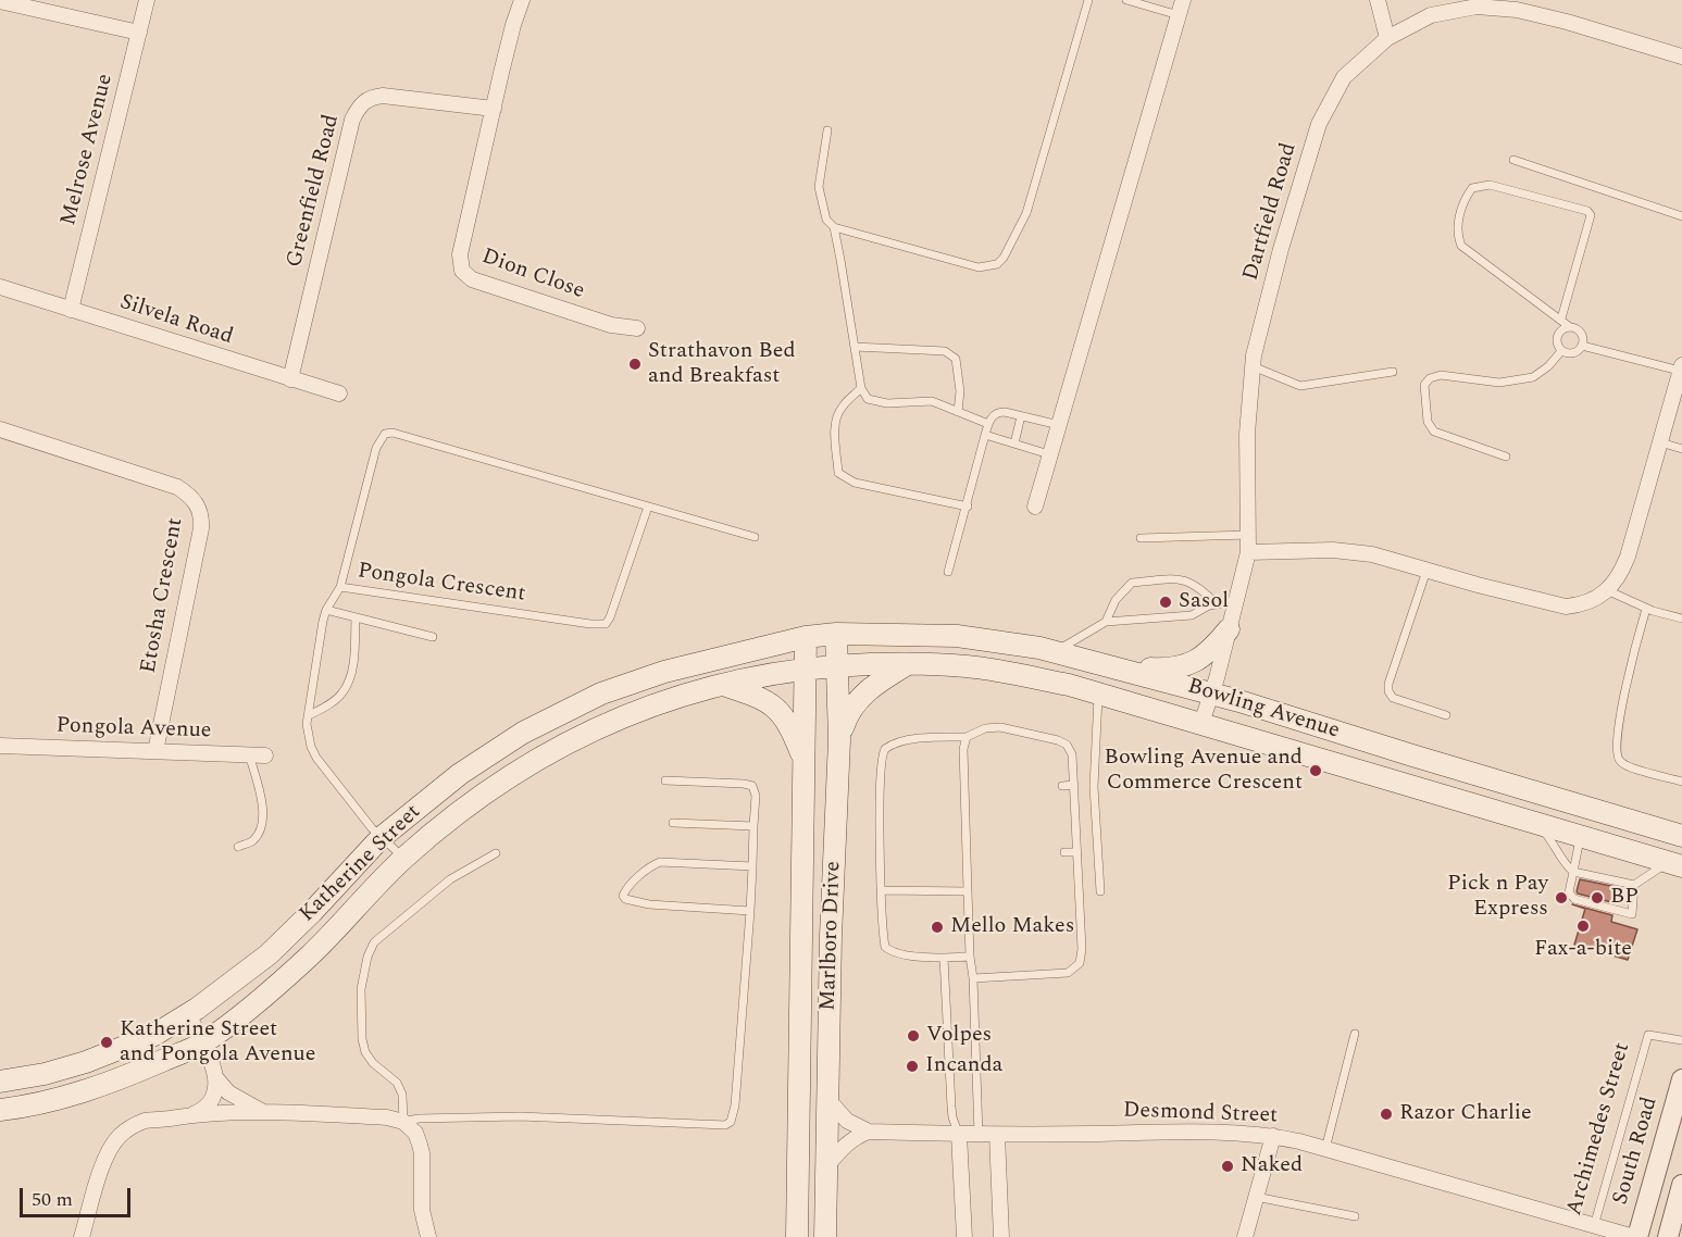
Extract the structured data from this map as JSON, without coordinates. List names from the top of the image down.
{
  "streets": {
    "main road": ["Bowling Avenue", "Katherine Street", "Marlboro Drive"],
    "street": [
      "Melrose Avenue",
      "Greenfield Road",
      "Dartfield Road",
      "Dion Close",
      "Silvela Road",
      "Etosha Crescent",
      "Pongola Avenue",
      "Desmond Street",
      "South Road"
    ],
    "lane": ["Pongola Crescent", "Archimedes Street"]
  },
  "crossings": [
    ["Melrose Avenue", "Silvela Road"],
    ["Greenfield Road", "Dion Close"],
    ["Greenfield Road", "Silvela Road"],
    ["Dartfield Road", "Bowling Avenue"],
    ["Pongola Crescent", "Katherine Street"],
    ["Etosha Crescent", "Pongola Avenue"],
    ["Bowling Avenue", "Katherine Street"],
    ["Bowling Avenue", "Marlboro Drive"],
    ["Katherine Street", "Marlboro Drive"],
    ["Desmond Street", "Archimedes Street"],
    ["Desmond Street", "South Road"]
  ],
  "places": [
    "Strathavon Bed and Breakfast",
    "Sasol",
    "Bowling Avenue and Commerce Crescent",
    "Pick n Pay Express",
    "BP",
    "Fax-a-bite",
    "Mello Makes",
    "Volpes",
    "Katherine Street and Pongola Avenue",
    "Incanda",
    "Razor Charlie",
    "Naked"
  ],
  "scale_bar": "50 m"
}
